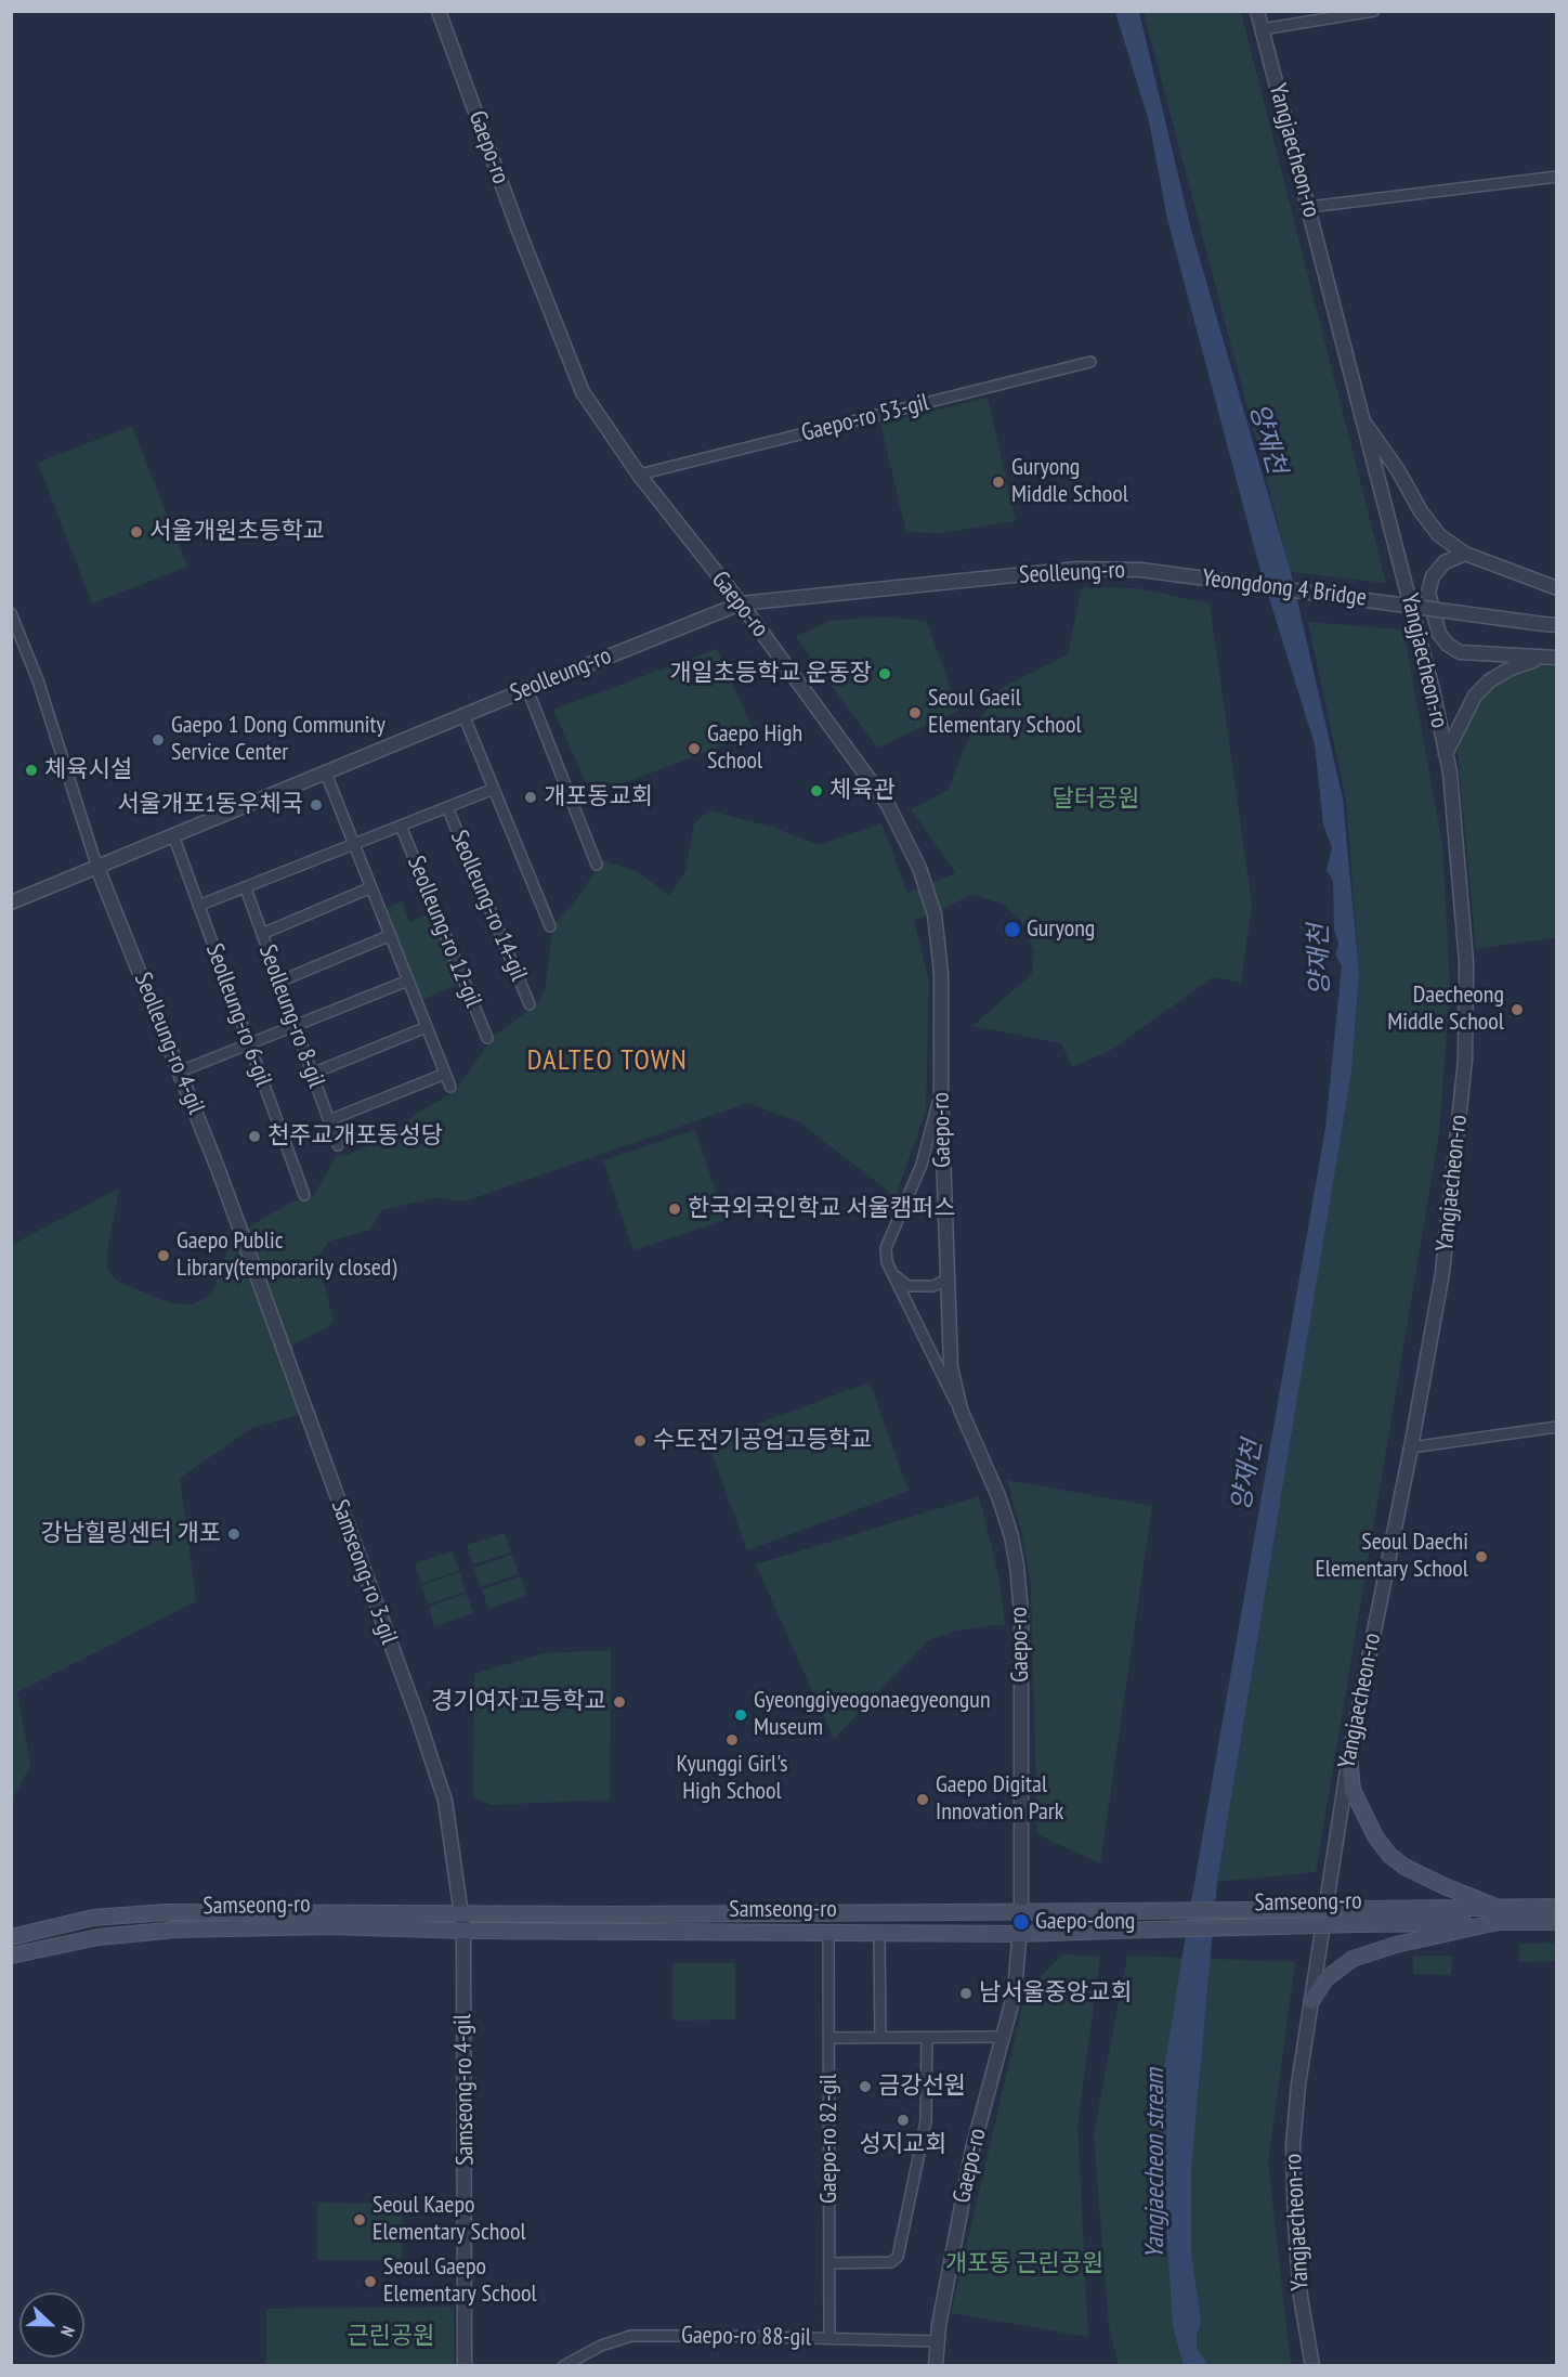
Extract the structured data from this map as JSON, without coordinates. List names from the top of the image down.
{
  "streets": {
    "main road": ["Samseong-ro"],
    "street": [
      "Gaepo-ro",
      "Yangjaecheon-ro",
      "Gaepo-ro 53-gil",
      "Seolleung-ro",
      "Yeongdong 4 Bridge",
      "Seolleung-ro 14-gil",
      "Seolleung-ro 12-gil",
      "Seolleung-ro 6-gil",
      "Seolleung-ro 8-gil",
      "Seolleung-ro 4-gil",
      "Samseong-ro 3-gil",
      "Samseong-ro 4-gil",
      "Gaepo-ro 82-gil",
      "Gaepo-ro 88-gil"
    ]
  },
  "crossings": [
    ["Gaepo-ro", "Gaepo-ro 53-gil"],
    ["Gaepo-ro", "Seolleung-ro"],
    ["Gaepo-ro", "Samseong-ro"],
    ["Gaepo-ro", "Gaepo-ro 82-gil"],
    ["Gaepo-ro", "Gaepo-ro 88-gil"],
    ["Seolleung-ro", "Yeongdong 4 Bridge"],
    ["Seolleung-ro", "Seolleung-ro 6-gil"],
    ["Seolleung-ro", "Seolleung-ro 4-gil"],
    ["Seolleung-ro 4-gil", "Samseong-ro 3-gil"],
    ["Samseong-ro 3-gil", "Samseong-ro"],
    ["Samseong-ro 3-gil", "Samseong-ro 4-gil"],
    ["Samseong-ro", "Samseong-ro 4-gil"],
    ["Gaepo-ro 82-gil", "Gaepo-ro 88-gil"]
  ],
  "districts": ["DALTEO TOWN"],
  "water": ["양재천", "Yangjaecheon stream"],
  "parks": ["달터공원", "개포동 근린공원", "근린공원"],
  "places": [
    "Guryong Middle School",
    "서울개원초등학교",
    "개일초등학교 운동장",
    "Seoul Gaeil Elementary School",
    "Gaepo 1 Dong Community Service Center",
    "Gaepo High School",
    "체육시설",
    "체육관",
    "개포동교회",
    "서울개포1동우체국",
    "Guryong",
    "Daecheong Middle School",
    "천주교개포동성당",
    "한국외국인학교 서울캠퍼스",
    "Gaepo Public Library(temporarily closed)",
    "수도전기공업고등학교",
    "강남힐링센터 개포",
    "Seoul Daechi Elementary School",
    "경기여자고등학교",
    "Gyeonggiyeogonaegyeongun Museum",
    "Kyunggi Girl's High School",
    "Gaepo Digital Innovation Park",
    "Gaepo-dong",
    "남서울중앙교회",
    "금강선원",
    "성지교회",
    "Seoul Kaepo Elementary School",
    "Seoul Gaepo Elementary School"
  ],
  "north": "right"
}
